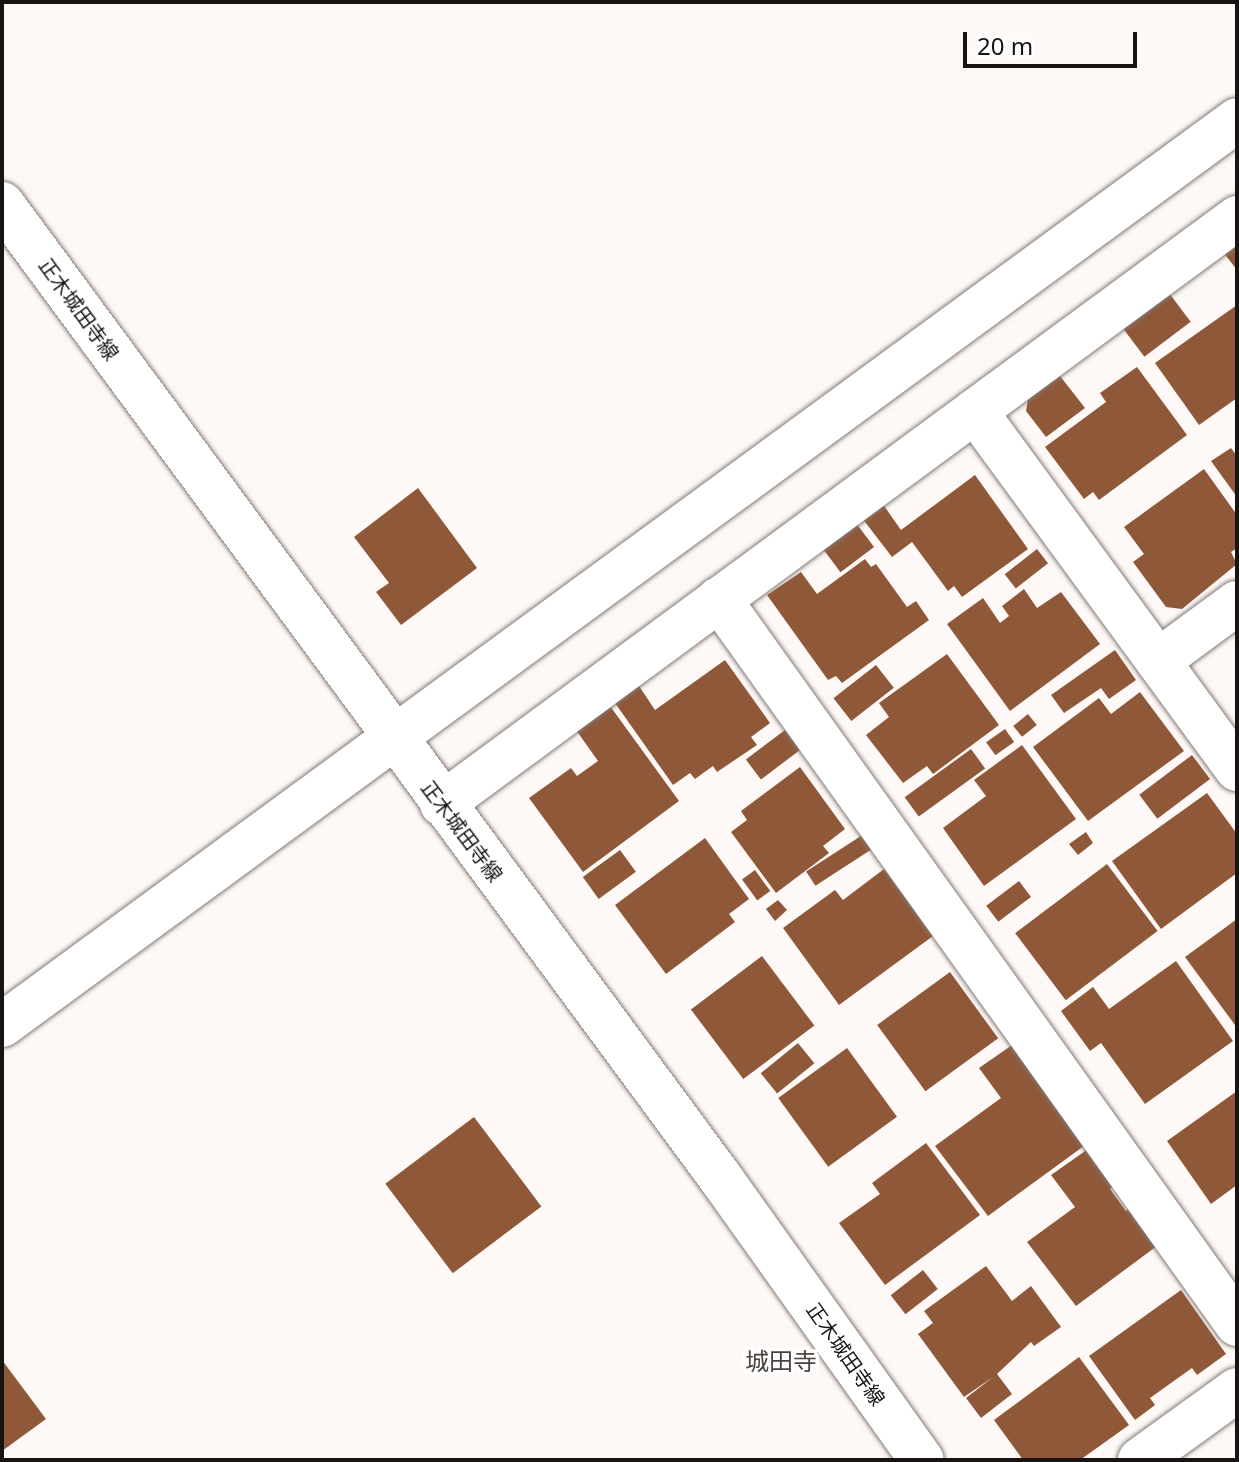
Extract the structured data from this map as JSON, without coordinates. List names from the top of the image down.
{
  "streets": {
    "street": ["正木城田寺線"]
  },
  "districts": ["城田寺"],
  "scale_bar": "20 m"
}
